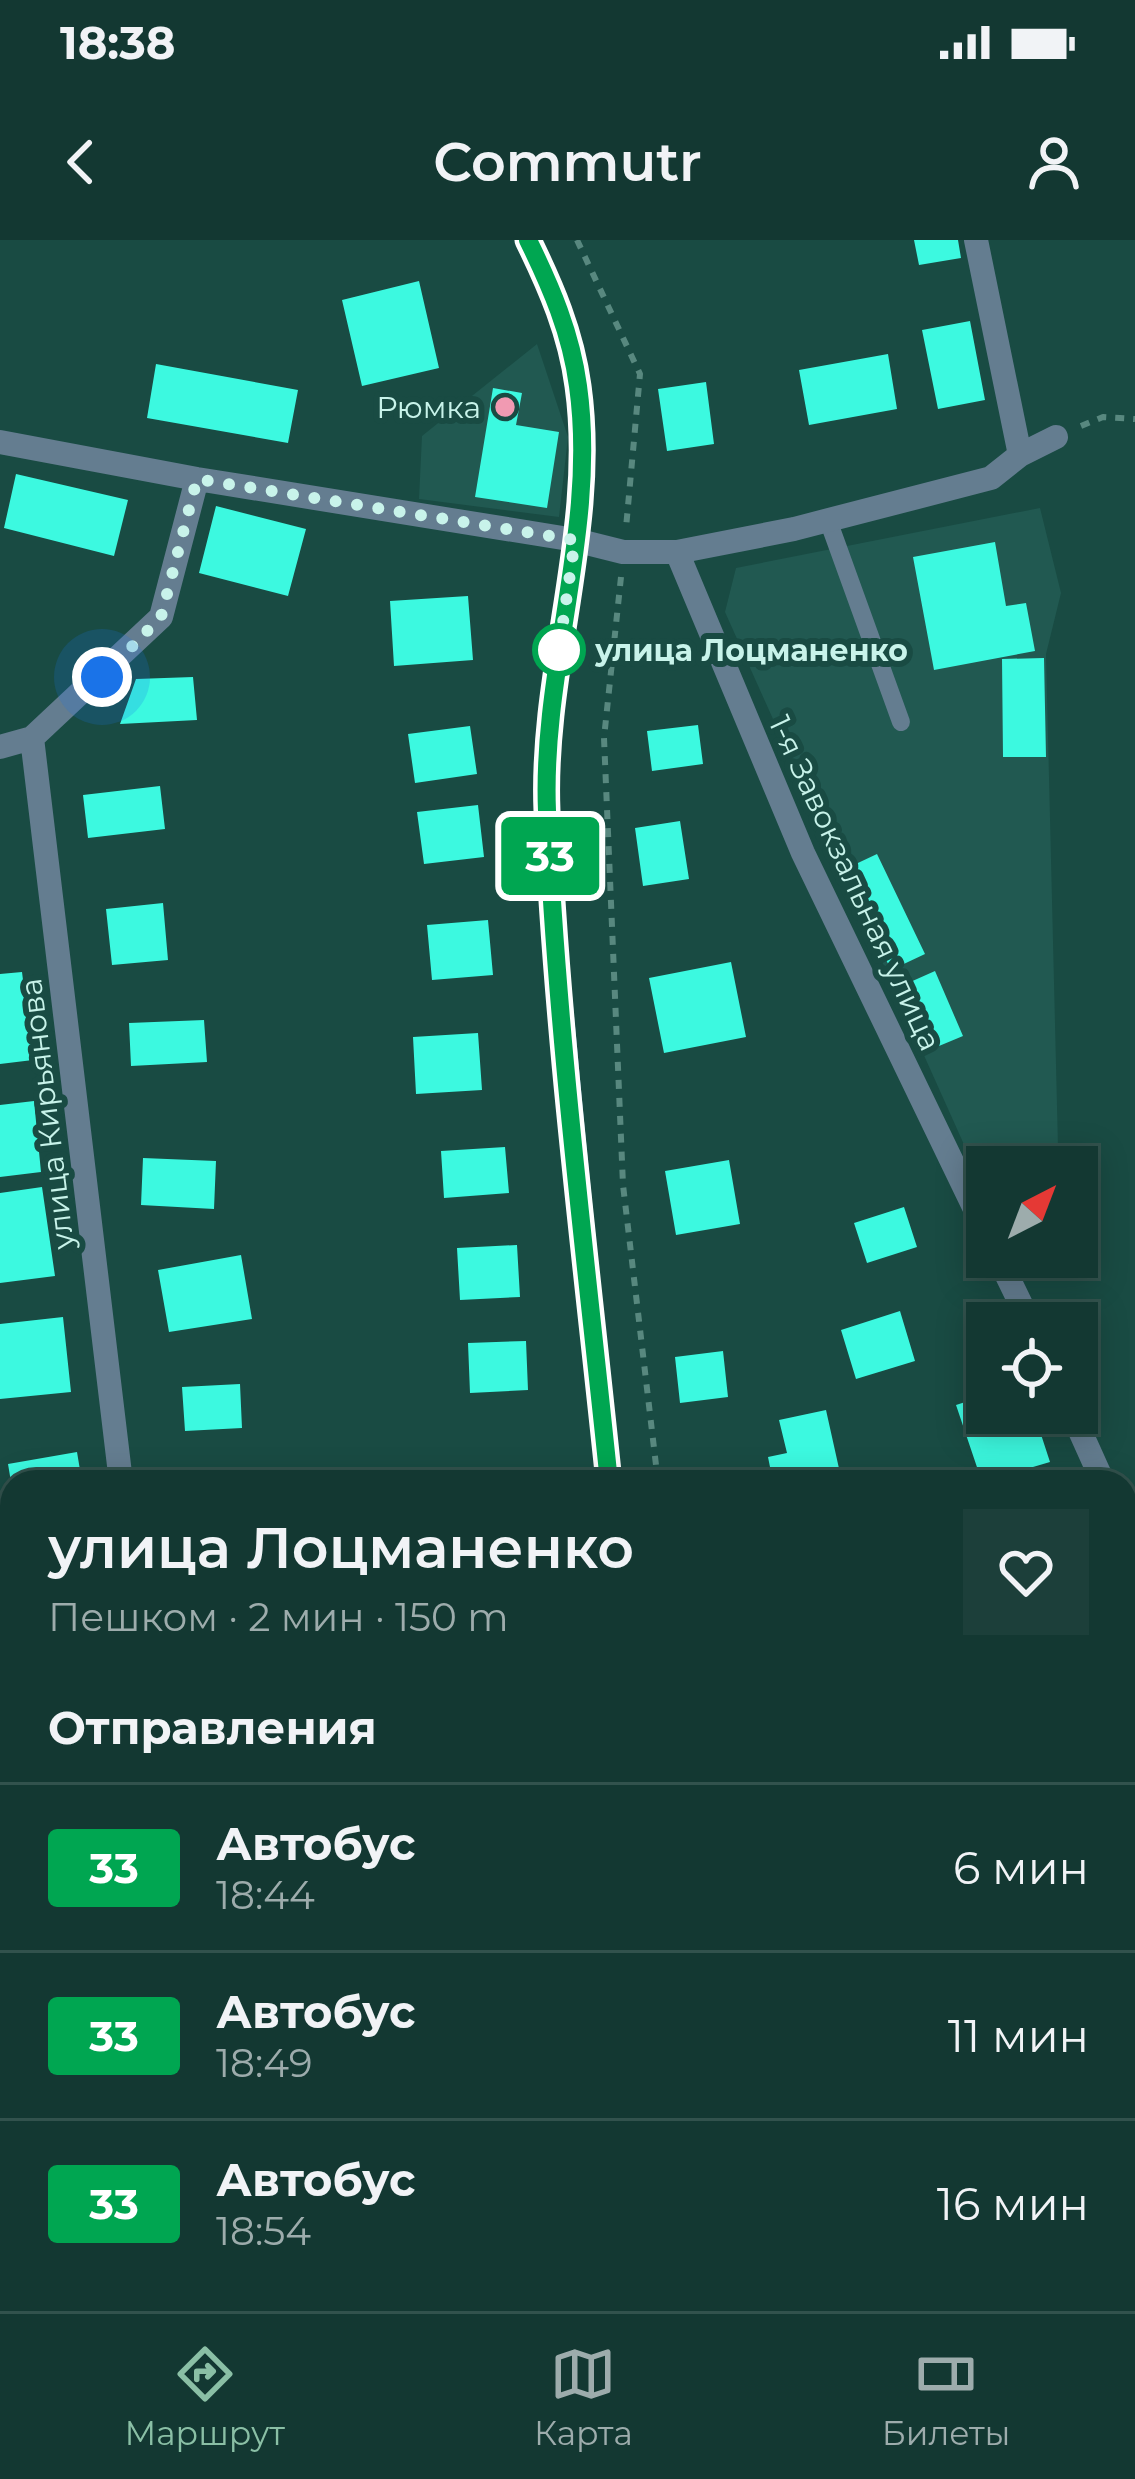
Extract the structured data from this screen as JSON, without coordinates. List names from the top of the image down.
{
  "streets": {
    "street": ["1-я Завокзальная улица", "улица Кирьянова"]
  },
  "places": ["Рюмка", "улица Лоцманенко"],
  "lines": ["bus line 33"],
  "north": "top right",
  "page": {
    "status": "18:38",
    "header": "Commutr",
    "on_map": "33",
    "heading": [
      ["улица Лоцманенко", "Пешком · 2 мин · 150 m"],
      "Отправления"
    ],
    "list": [
      {
        "mark": "33",
        "name": "Автобус",
        "note": "18:44",
        "value": "6 мин"
      },
      {
        "mark": "33",
        "name": "Автобус",
        "note": "18:49",
        "value": "11 мин"
      },
      {
        "mark": "33",
        "name": "Автобус",
        "note": "18:54",
        "value": "16 мин"
      }
    ],
    "tabs": ["Маршрут", "Карта", "Билеты"]
  }
}
